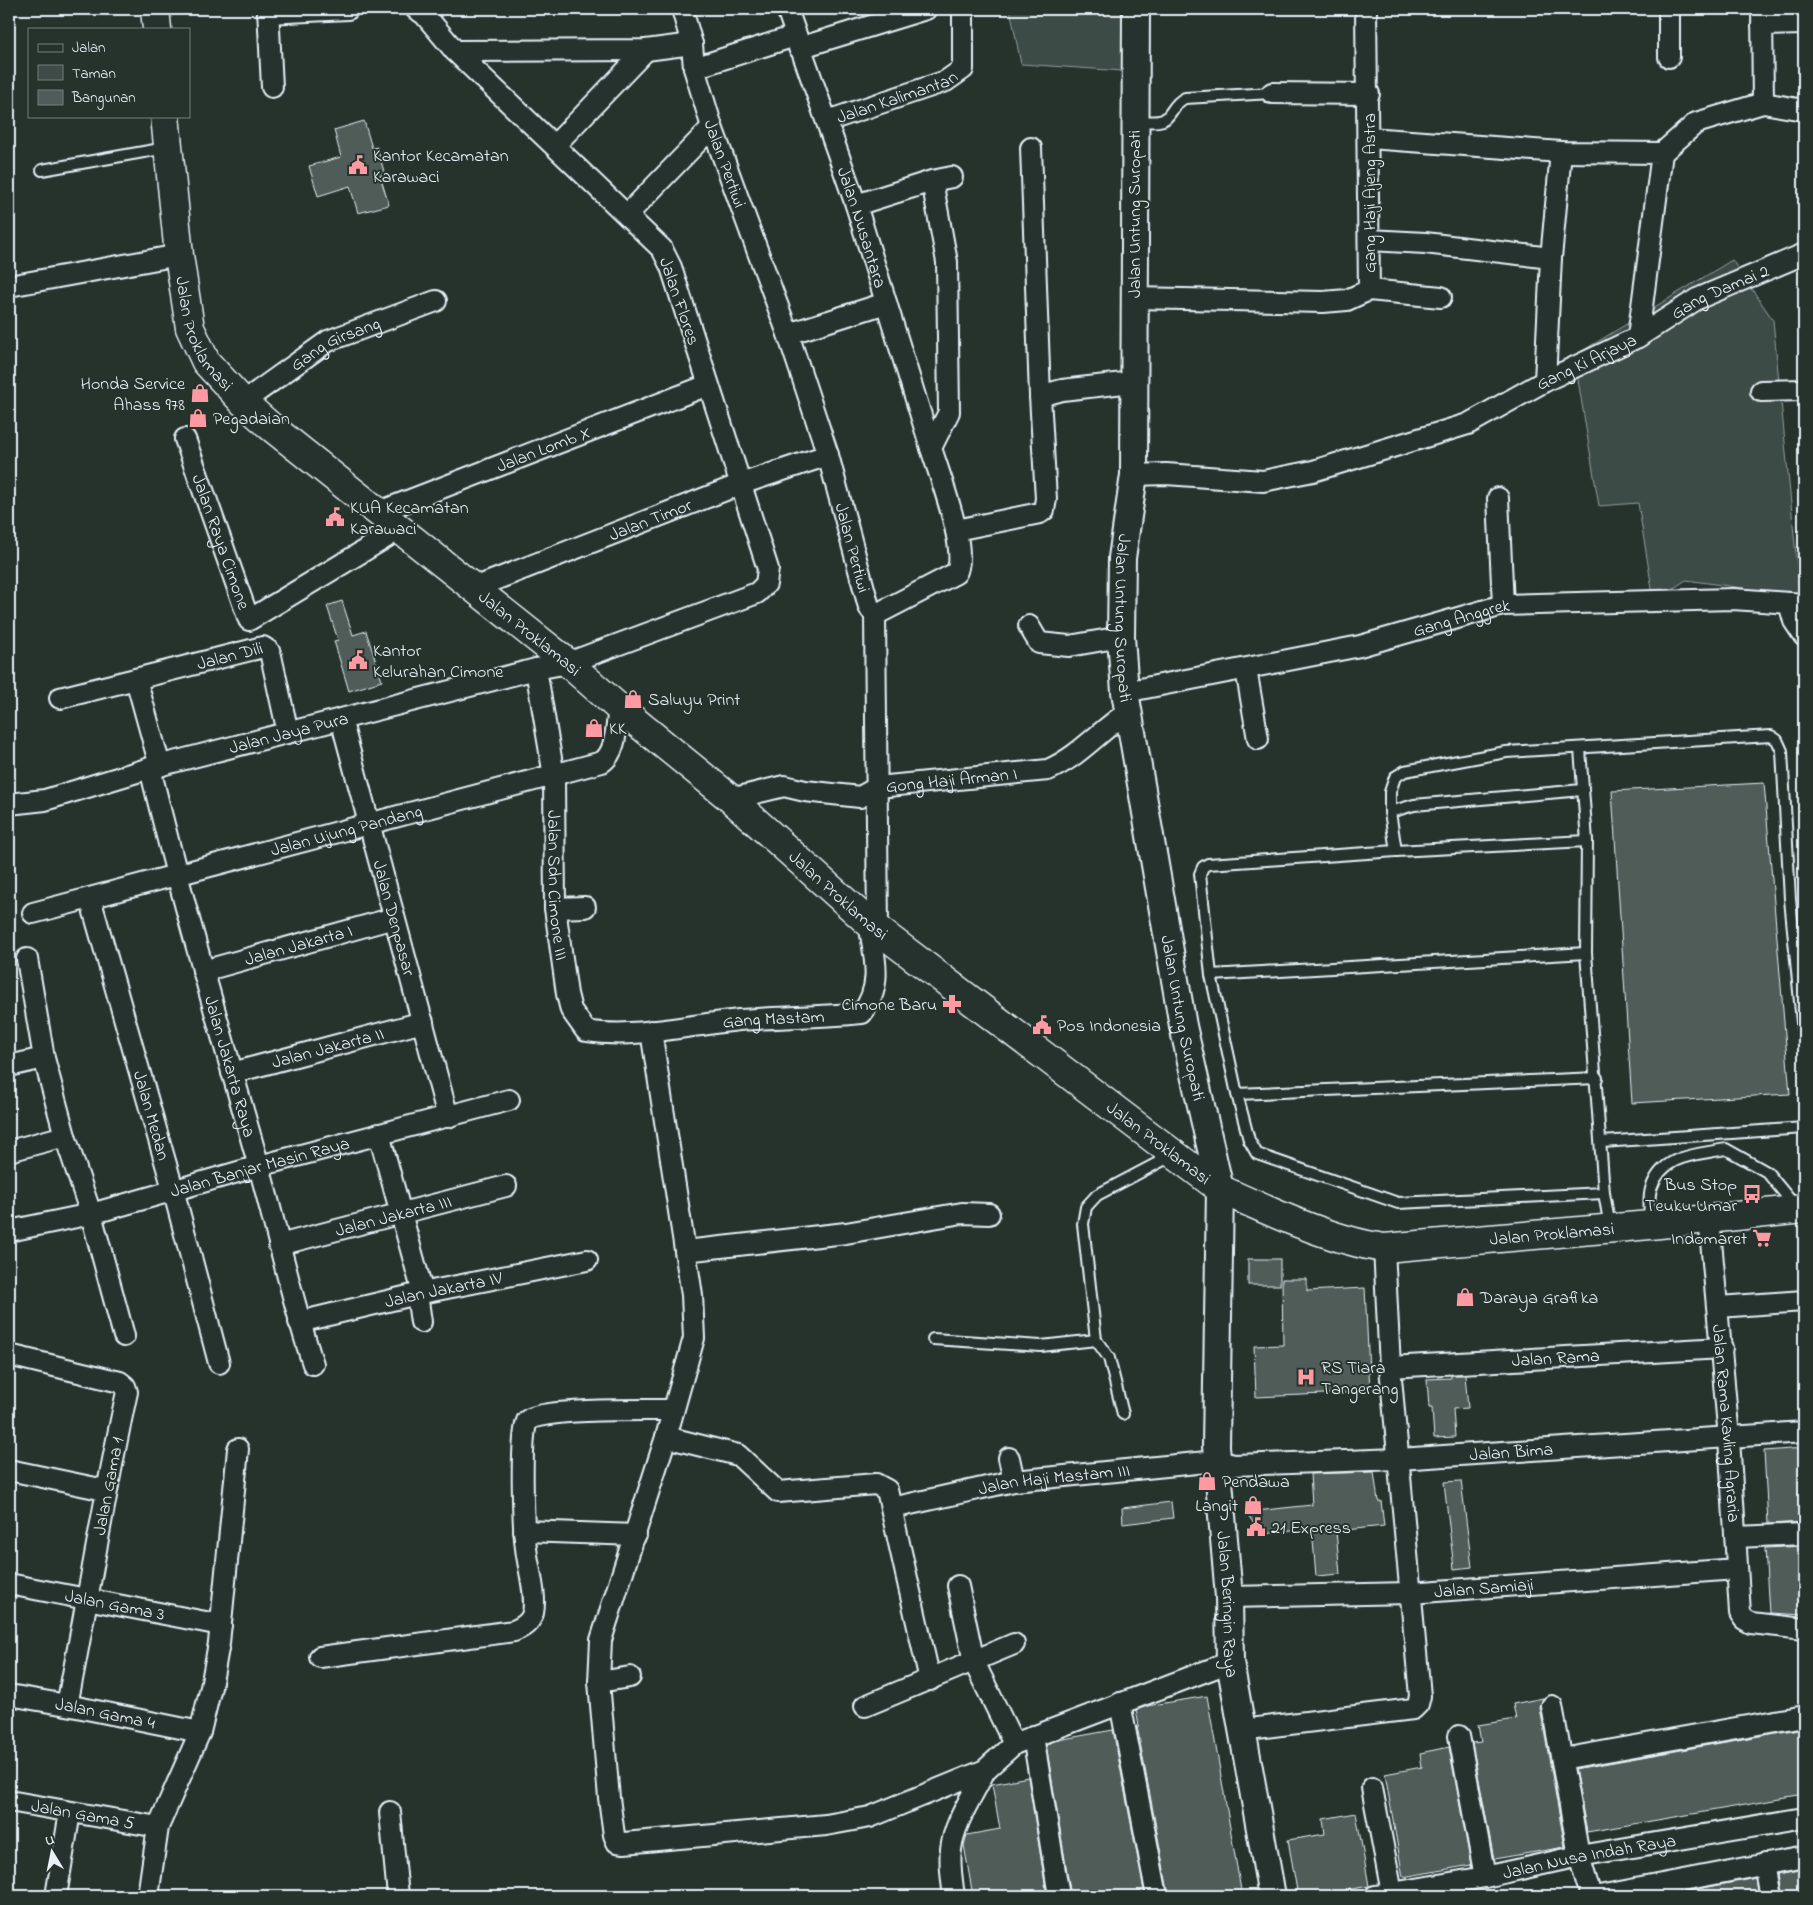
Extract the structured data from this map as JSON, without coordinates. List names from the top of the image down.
{
  "streets": {
    "main road": ["Jalan Proklamasi"],
    "street": [
      "Jalan Kalimantan",
      "Jalan Pertiwi",
      "Gang Haji Ajeng Astra",
      "Jalan Untung Suropati",
      "Jalan Nusantara",
      "Gang Damai 2",
      "Jalan Flores",
      "Gang Girsang",
      "Gang Ki Arjaya",
      "Jalan Lomb X",
      "Jalan Timor",
      "Jalan Raya Cimone",
      "Gang Anggrek",
      "Jalan Dili",
      "Jalan Jaya Pura",
      "Gong Haji Arman I",
      "Jalan Ujung Pandang",
      "Jalan Sdn Cimone III",
      "Jalan Denpasar",
      "Jalan Jakarta I",
      "Gang Mastam",
      "Jalan Jakarta II",
      "Jalan Jakarta Raya",
      "Jalan Medan",
      "Jalan Banjar Masin Raya",
      "Jalan Jakarta III",
      "Jalan Jakarta IV",
      "Jalan Rama",
      "Jalan Rama Kavling Agraria",
      "Jalan Bima",
      "Jalan Haji Mastam III",
      "Jalan Gama 1",
      "Jalan Samiaji",
      "Jalan Gama 3",
      "Jalan Beringin Raya",
      "Jalan Gama 4",
      "Jalan Gama 5",
      "Jalan Nusa Indah Raya"
    ]
  },
  "crossings": [
    ["Jalan Kalimantan", "Jalan Nusantara"],
    ["Jalan Pertiwi", "Jalan Nusantara"],
    ["Jalan Pertiwi", "Jalan Timor"],
    ["Gang Haji Ajeng Astra", "Jalan Untung Suropati"],
    ["Jalan Untung Suropati", "Jalan Proklamasi"],
    ["Jalan Untung Suropati", "Gang Ki Arjaya"],
    ["Jalan Untung Suropati", "Gang Anggrek"],
    ["Jalan Untung Suropati", "Gong Haji Arman I"],
    ["Jalan Untung Suropati", "Jalan Beringin Raya"],
    ["Gang Damai 2", "Gang Ki Arjaya"],
    ["Jalan Flores", "Jalan Lomb X"],
    ["Jalan Flores", "Jalan Timor"],
    ["Jalan Flores", "Jalan Jaya Pura"],
    ["Jalan Proklamasi", "Gang Girsang"],
    ["Jalan Proklamasi", "Jalan Lomb X"],
    ["Jalan Proklamasi", "Jalan Timor"],
    ["Jalan Proklamasi", "Jalan Raya Cimone"],
    ["Jalan Proklamasi", "Jalan Jaya Pura"],
    ["Jalan Proklamasi", "Gong Haji Arman I"],
    ["Jalan Proklamasi", "Jalan Ujung Pandang"],
    ["Jalan Proklamasi", "Gang Mastam"],
    ["Jalan Proklamasi", "Jalan Rama Kavling Agraria"],
    ["Jalan Proklamasi", "Jalan Beringin Raya"],
    ["Jalan Lomb X", "Jalan Raya Cimone"],
    ["Gang Anggrek", "Gong Haji Arman I"],
    ["Jalan Dili", "Jalan Jaya Pura"],
    ["Jalan Jaya Pura", "Jalan Sdn Cimone III"],
    ["Jalan Jaya Pura", "Jalan Denpasar"],
    ["Jalan Jaya Pura", "Jalan Jakarta Raya"],
    ["Jalan Ujung Pandang", "Jalan Sdn Cimone III"],
    ["Jalan Ujung Pandang", "Jalan Denpasar"],
    ["Jalan Ujung Pandang", "Jalan Jakarta Raya"],
    ["Jalan Ujung Pandang", "Jalan Medan"],
    ["Jalan Sdn Cimone III", "Gang Mastam"],
    ["Jalan Denpasar", "Jalan Jakarta I"],
    ["Jalan Denpasar", "Jalan Jakarta II"],
    ["Jalan Denpasar", "Jalan Banjar Masin Raya"],
    ["Jalan Jakarta I", "Jalan Jakarta Raya"],
    ["Jalan Jakarta II", "Jalan Jakarta Raya"],
    ["Jalan Jakarta Raya", "Jalan Banjar Masin Raya"],
    ["Jalan Jakarta Raya", "Jalan Jakarta III"],
    ["Jalan Jakarta Raya", "Jalan Jakarta IV"],
    ["Jalan Medan", "Jalan Banjar Masin Raya"],
    ["Jalan Rama", "Jalan Rama Kavling Agraria"],
    ["Jalan Rama Kavling Agraria", "Jalan Bima"],
    ["Jalan Rama Kavling Agraria", "Jalan Samiaji"],
    ["Jalan Bima", "Jalan Haji Mastam III"],
    ["Jalan Bima", "Jalan Beringin Raya"],
    ["Jalan Haji Mastam III", "Jalan Beringin Raya"],
    ["Jalan Gama 1", "Jalan Gama 3"],
    ["Jalan Gama 1", "Jalan Gama 4"],
    ["Jalan Samiaji", "Jalan Beringin Raya"]
  ],
  "places": {
    "public building": [
      "Kantor Kecamatan Karawaci",
      "KUA Kecamatan Karawaci",
      "Kantor Kelurahan Cimone",
      "Pos Indonesia",
      "21 Express"
    ],
    "shop": [
      "Honda Service Ahass 978",
      "Pegadaian",
      "Saluyu Print",
      "KK",
      "Daraya Grafika",
      "Pendawa",
      "Langit"
    ],
    "pharmacy": ["Cimone Baru"],
    "bus stop": ["Bus Stop Teuku Umar"],
    "supermarket": ["Indomaret"],
    "hospital": ["RS Tiara Tangerang"]
  },
  "legend": ["Jalan", "Taman", "Bangunan"],
  "north": "top"
}
